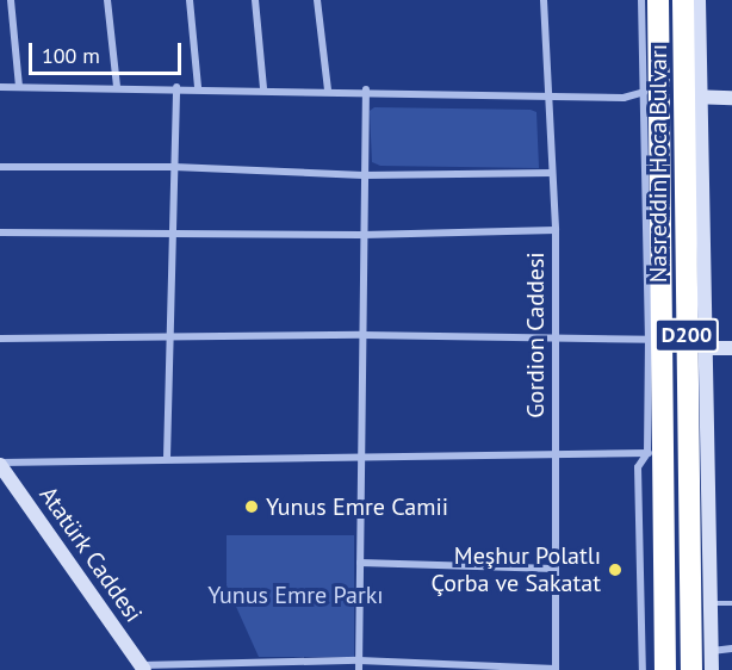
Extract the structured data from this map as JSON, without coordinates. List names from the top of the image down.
{
  "streets": {
    "highway": ["Nasreddin Hoca Bulvarı", "D200"],
    "street": ["Gordion Caddesi", "Atatürk Caddesi"]
  },
  "parks": ["Yunus Emre Parkı"],
  "places": ["Yunus Emre Camii", "Meşhur Polatlı Çorba ve Sakatat"],
  "scale_bar": "100 m"
}
